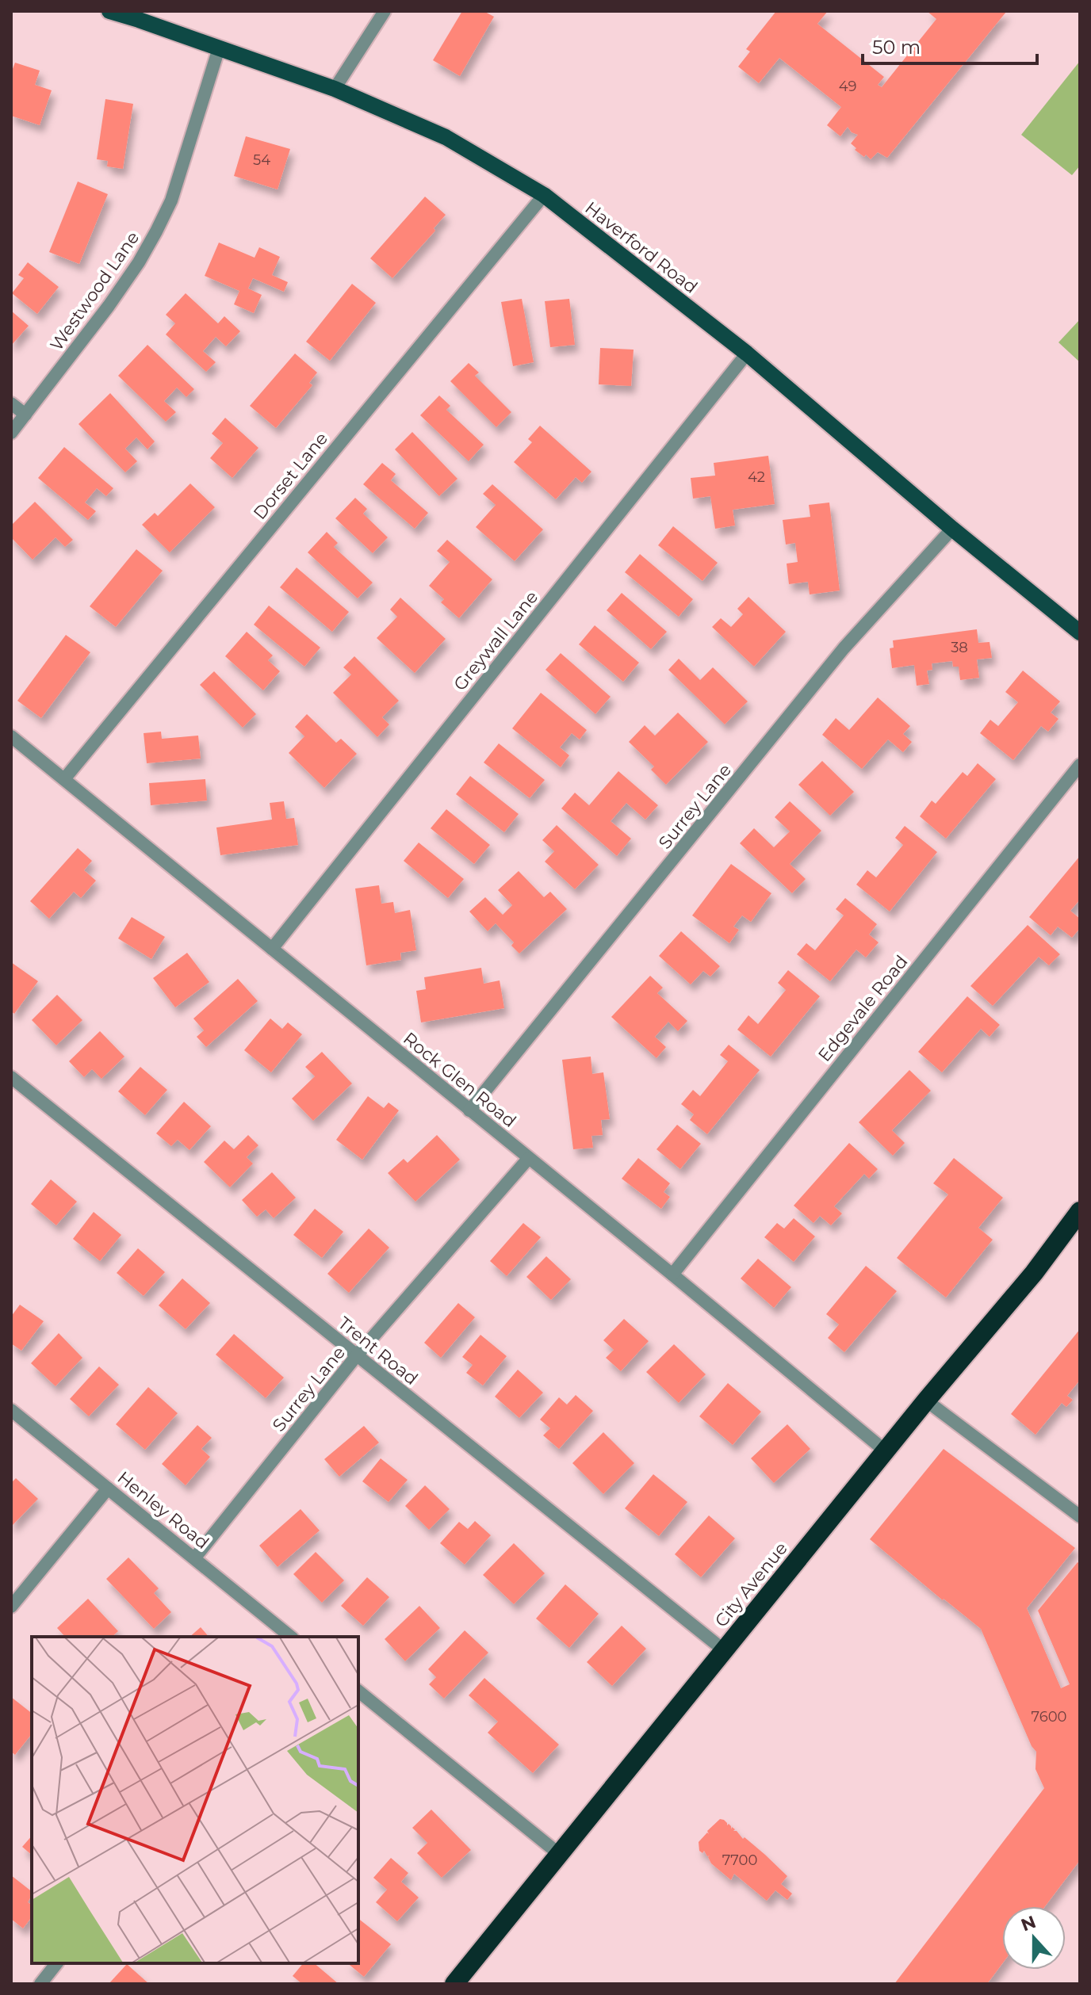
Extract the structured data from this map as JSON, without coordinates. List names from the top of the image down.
{
  "streets": {
    "highway": ["City Avenue"],
    "main road": ["Haverford Road"],
    "street": [
      "Westwood Lane",
      "Dorset Lane",
      "Greywall Lane",
      "Surrey Lane",
      "Edgevale Road",
      "Rock Glen Road",
      "Trent Road",
      "Henley Road"
    ]
  },
  "crossings": [
    ["Haverford Road", "Westwood Lane"],
    ["Haverford Road", "Dorset Lane"],
    ["Haverford Road", "Greywall Lane"],
    ["Haverford Road", "Surrey Lane"],
    ["Dorset Lane", "Rock Glen Road"],
    ["Greywall Lane", "Rock Glen Road"],
    ["Surrey Lane", "Rock Glen Road"],
    ["Surrey Lane", "Trent Road"],
    ["Surrey Lane", "Henley Road"],
    ["Edgevale Road", "Rock Glen Road"],
    ["Rock Glen Road", "City Avenue"],
    ["Trent Road", "City Avenue"]
  ],
  "house_numbers": [
    "49",
    "54",
    "42",
    "38",
    "7600",
    "7700"
  ],
  "scale_bar": "50 m",
  "north": "top"
}
